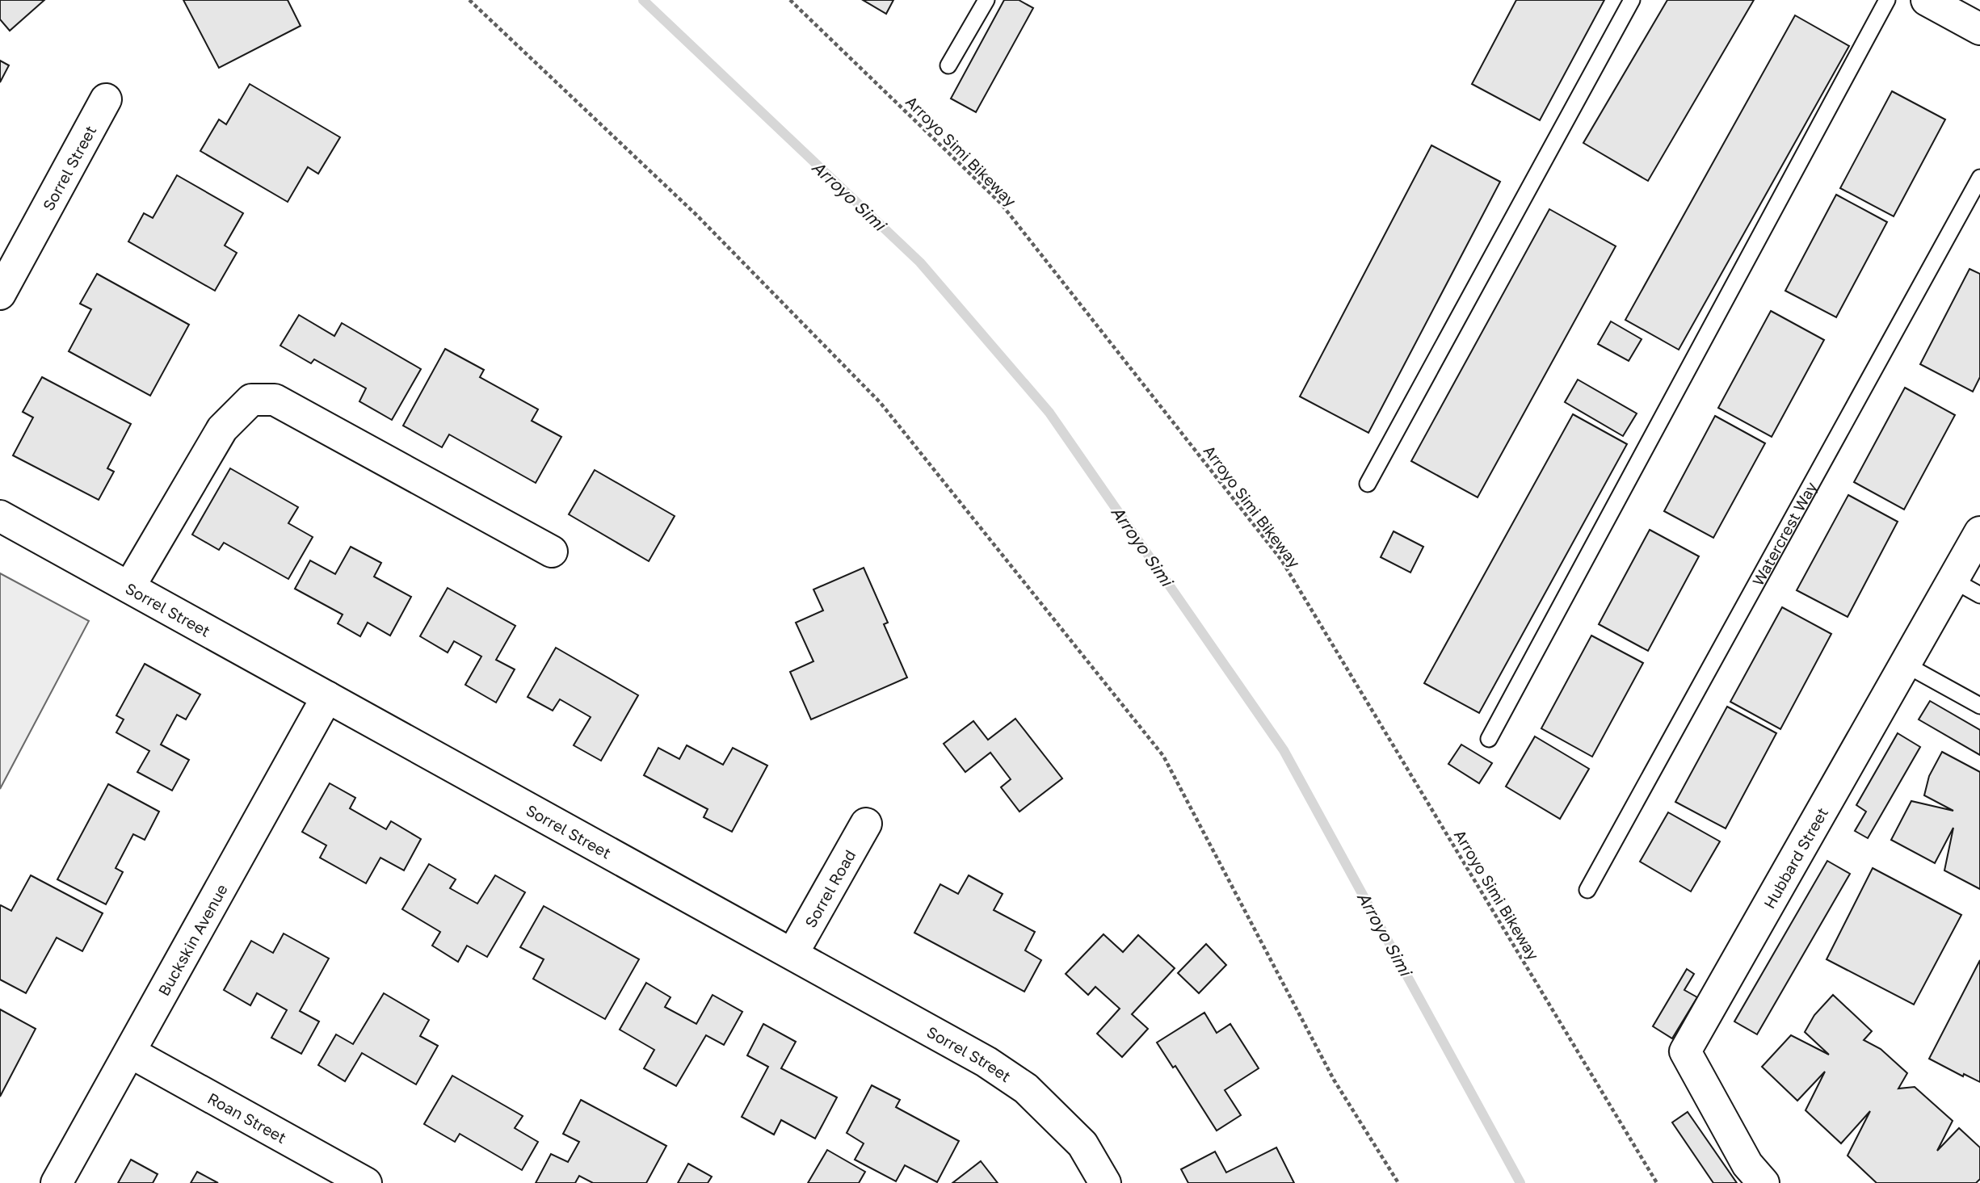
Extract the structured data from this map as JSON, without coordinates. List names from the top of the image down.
{
  "streets": {
    "street": [
      "Sorrel Street",
      "Hubbard Street",
      "Sorrel Road",
      "Buckskin Avenue",
      "Roan Street"
    ],
    "lane": ["Watercrest Way"],
    "path": ["Arroyo Simi Bikeway"]
  },
  "crossings": [
    ["Sorrel Street", "Sorrel Road"],
    ["Sorrel Street", "Buckskin Avenue"],
    ["Buckskin Avenue", "Roan Street"]
  ],
  "water": ["Arroyo Simi"]
}
